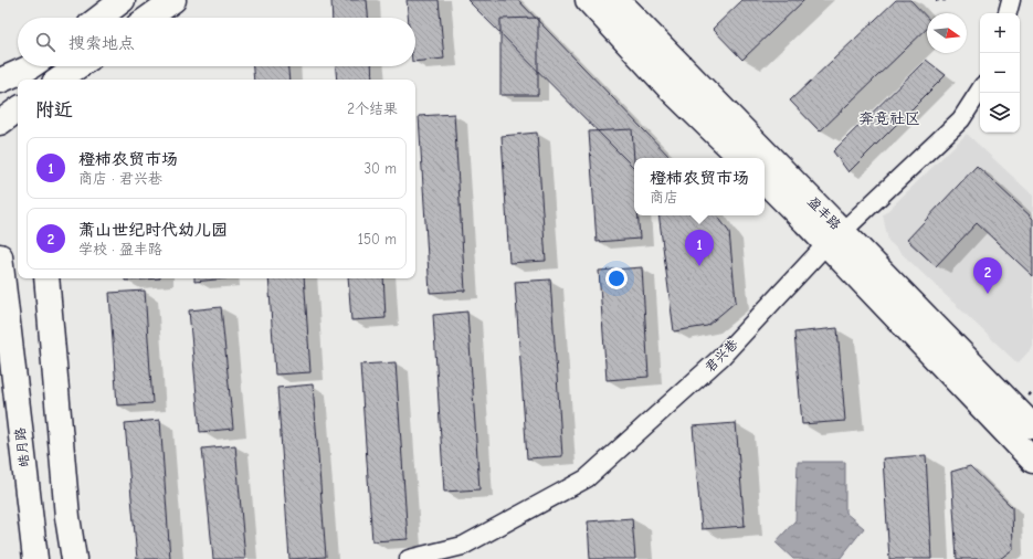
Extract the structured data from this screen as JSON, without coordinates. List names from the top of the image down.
{
  "streets": {
    "main road": ["盈丰路", "皓月路"],
    "street": ["君兴巷"]
  },
  "crossings": [
    ["盈丰路", "君兴巷"]
  ],
  "districts": ["奔竞社区"],
  "north": "right",
  "page": {
    "map_buttons": ["+", "−"],
    "search": "搜索地点",
    "heading": ["附近", "2个结果"],
    "list": [
      {
        "mark": "1",
        "name": "橙柿农贸市场",
        "note": "商店 · 君兴巷",
        "value": "30 m"
      },
      {
        "mark": "2",
        "name": "萧山世纪时代幼儿园",
        "note": "学校 · 盈丰路",
        "value": "150 m"
      }
    ],
    "popup": ["橙柿农贸市场", "商店"],
    "pins": ["1", "2"]
  }
}
